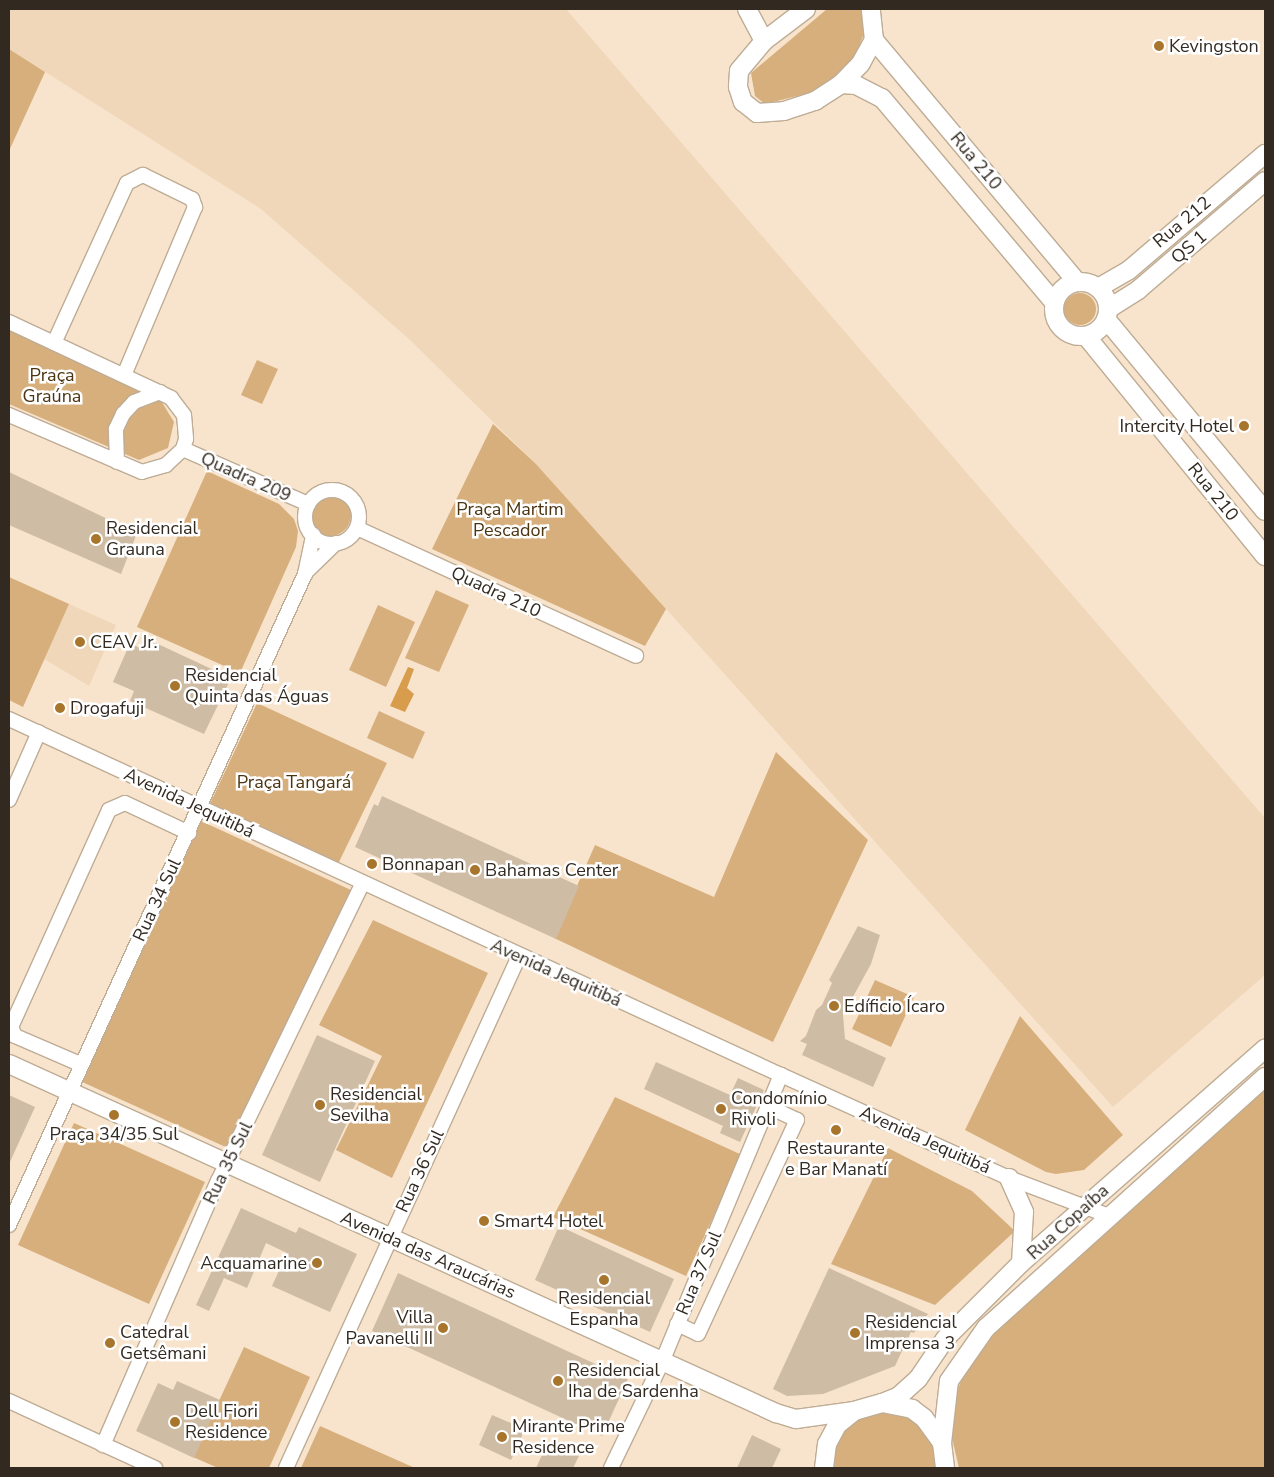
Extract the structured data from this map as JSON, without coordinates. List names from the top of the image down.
{
  "streets": {
    "main road": [
      "Rua 210",
      "Rua 212",
      "QS 1",
      "Rua Copaíba",
      "Avenida das Araucárias"
    ],
    "street": [
      "Quadra 209",
      "Quadra 210",
      "Avenida Jequitibá",
      "Rua 34 Sul",
      "Rua 35 Sul",
      "Rua 36 Sul",
      "Rua 37 Sul"
    ]
  },
  "crossings": [
    ["Rua 210", "Rua 212"],
    ["Rua 210", "QS 1"],
    ["Rua 212", "QS 1"],
    ["Quadra 209", "Quadra 210"],
    ["Quadra 209", "Rua 34 Sul"],
    ["Quadra 210", "Rua 34 Sul"],
    ["Avenida Jequitibá", "Rua 34 Sul"],
    ["Avenida Jequitibá", "Rua 35 Sul"],
    ["Avenida Jequitibá", "Rua 36 Sul"],
    ["Avenida Jequitibá", "Rua Copaíba"],
    ["Avenida Jequitibá", "Rua 37 Sul"],
    ["Rua 34 Sul", "Avenida das Araucárias"],
    ["Rua 35 Sul", "Avenida das Araucárias"],
    ["Rua 36 Sul", "Avenida das Araucárias"],
    ["Rua Copaíba", "Avenida das Araucárias"],
    ["Avenida das Araucárias", "Rua 37 Sul"]
  ],
  "parks": ["Praça Graúna", "Praça Martim Pescador", "Praça Tangará"],
  "places": [
    "Kevingston",
    "Intercity Hotel",
    "Residencial Grauna",
    "CEAV Jr.",
    "Residencial Quinta das Águas",
    "Drogafuji",
    "Bonnapan",
    "Bahamas Center",
    "Edíficio Ícaro",
    "Residencial Sevilha",
    "Condomínio Rivoli",
    "Praça 34/35 Sul",
    "Restaurante e Bar Manatí",
    "Smart4 Hotel",
    "Acquamarine",
    "Residencial Espanha",
    "Villa Pavanelli II",
    "Residencial Imprensa 3",
    "Catedral Getsêmani",
    "Residencial Iha de Sardenha",
    "Dell Fiori Residence",
    "Mirante Prime Residence"
  ]
}
